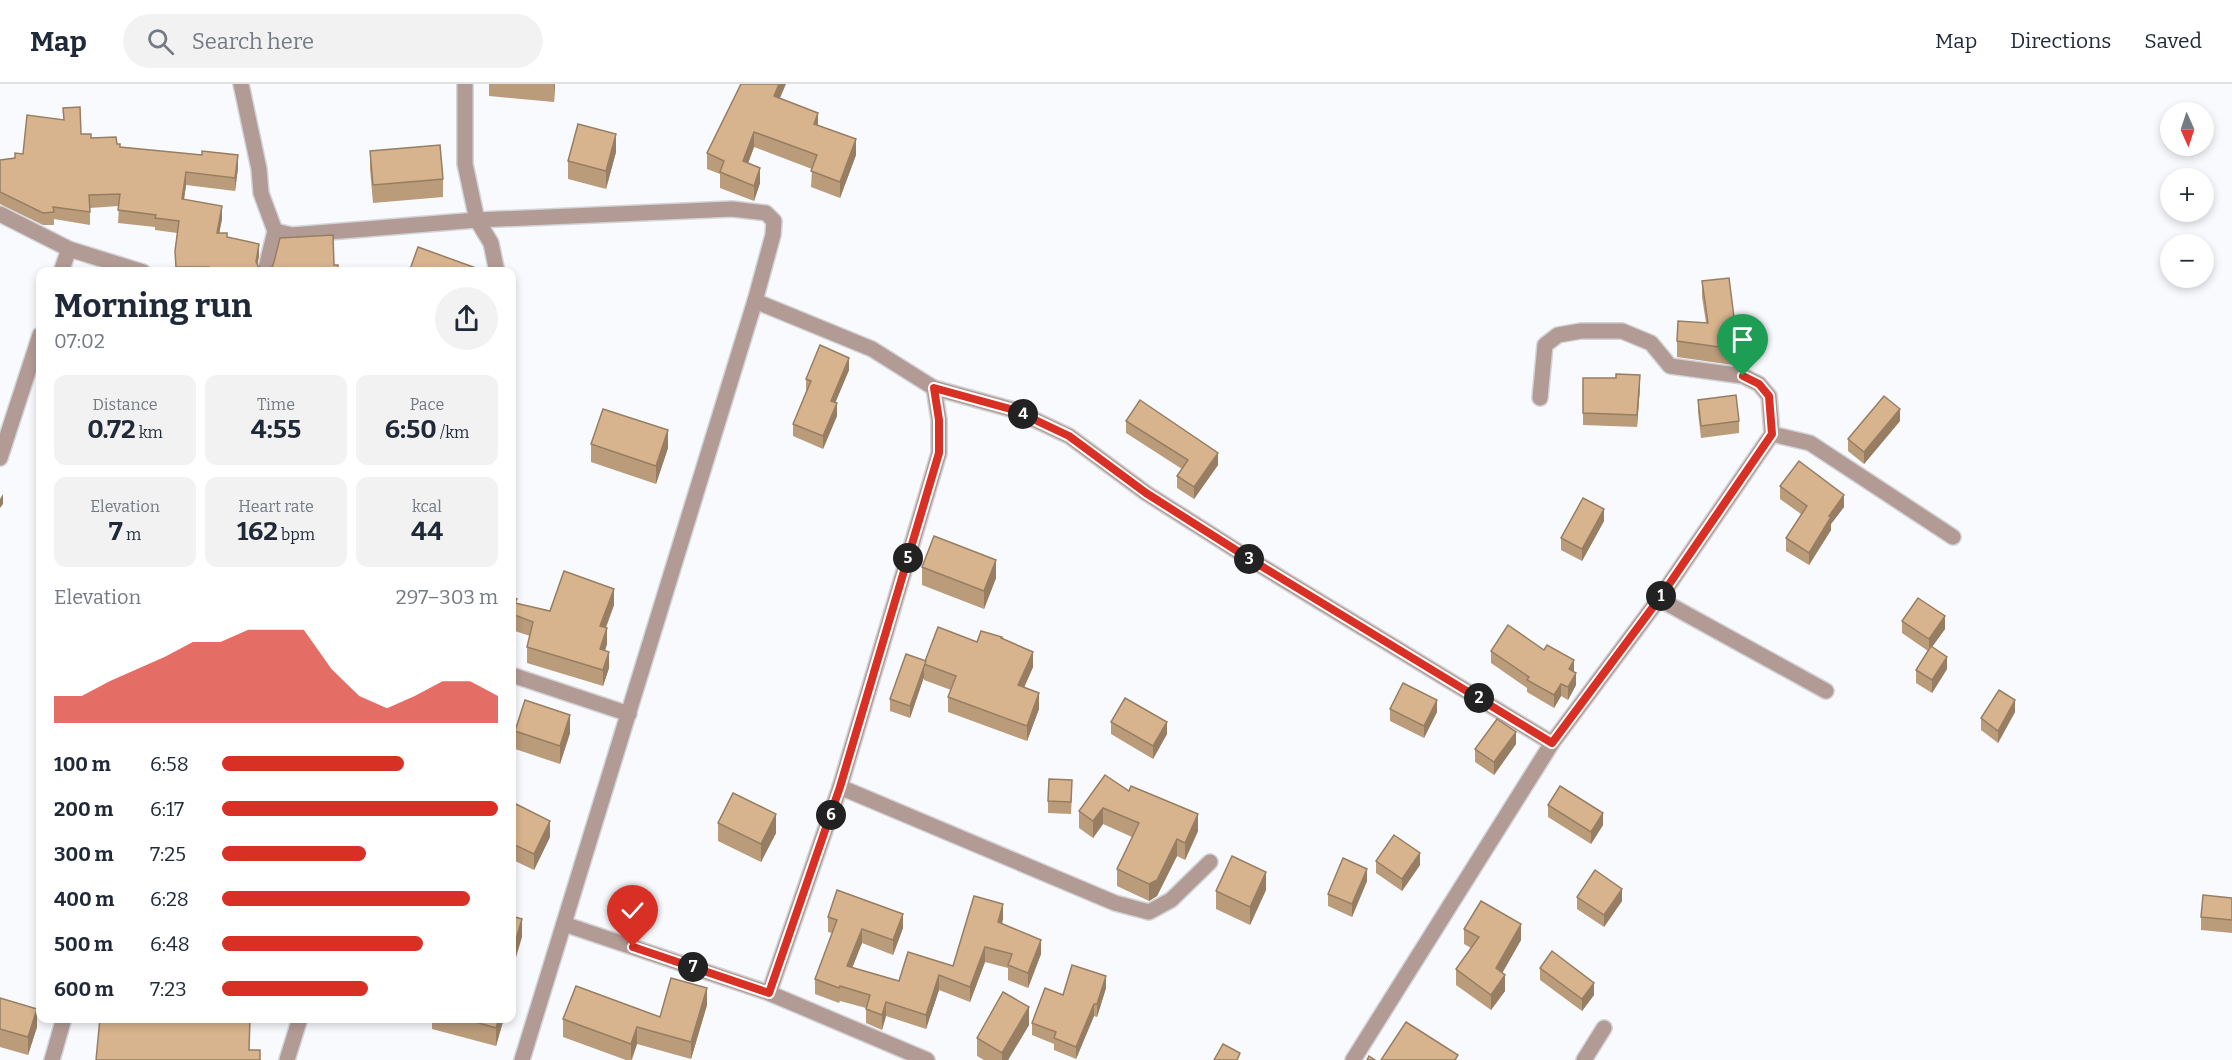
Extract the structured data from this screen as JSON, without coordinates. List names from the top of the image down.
{
  "north": "bottom",
  "page": {
    "header": "Map",
    "search": "Search here",
    "nav": ["Map", "Directions", "Saved"],
    "map_buttons": ["+", "−"],
    "heading": ["Morning run", "07:02"],
    "stats": [
      ["Distance", "0.72 km"],
      ["Time", "4:55"],
      ["Pace", "6:50 /km"],
      ["Elevation", "7 m"],
      ["Heart rate", "162 bpm"],
      ["kcal", "44"]
    ],
    "pins": [
      "4",
      "5",
      "3",
      "1",
      "2",
      "6",
      "7"
    ],
    "chart": ["Elevation", "297–303 m"],
    "list": [
      {
        "name": "100 m",
        "note": "6:58"
      },
      {
        "name": "200 m",
        "note": "6:17"
      },
      {
        "name": "300 m",
        "note": "7:25"
      },
      {
        "name": "400 m",
        "note": "6:28"
      },
      {
        "name": "500 m",
        "note": "6:48"
      },
      {
        "name": "600 m",
        "note": "7:23"
      }
    ]
  }
}
